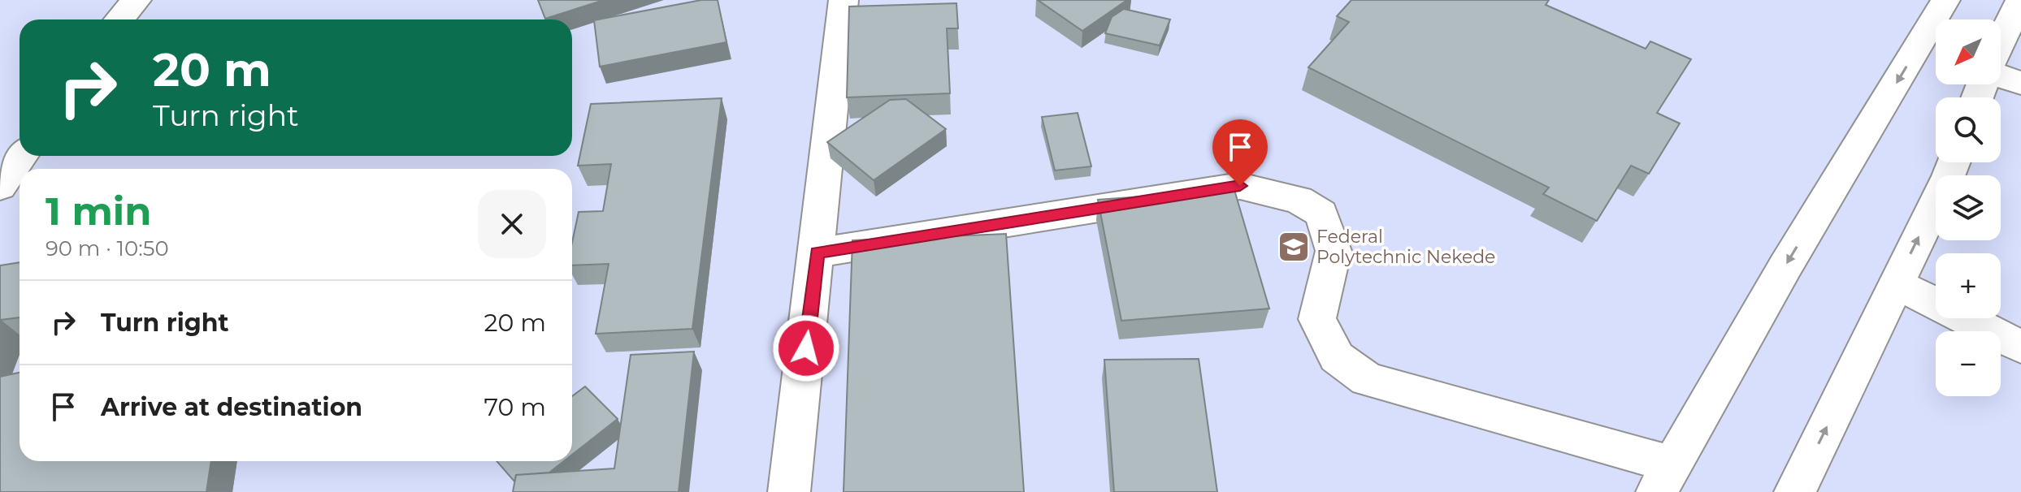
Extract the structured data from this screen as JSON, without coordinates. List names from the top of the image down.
{
  "places": {
    "school or university": ["Federal Polytechnic Nekede"]
  },
  "north": "bottom left",
  "page": {
    "map_buttons": ["+", "−"],
    "turn": ["20 m", "Turn right"],
    "heading": ["1 min", "90 m · 10:50"],
    "list": [
      {
        "name": "Turn right",
        "value": "20 m"
      },
      {
        "name": "Arrive at destination",
        "value": "70 m"
      }
    ]
  }
}
